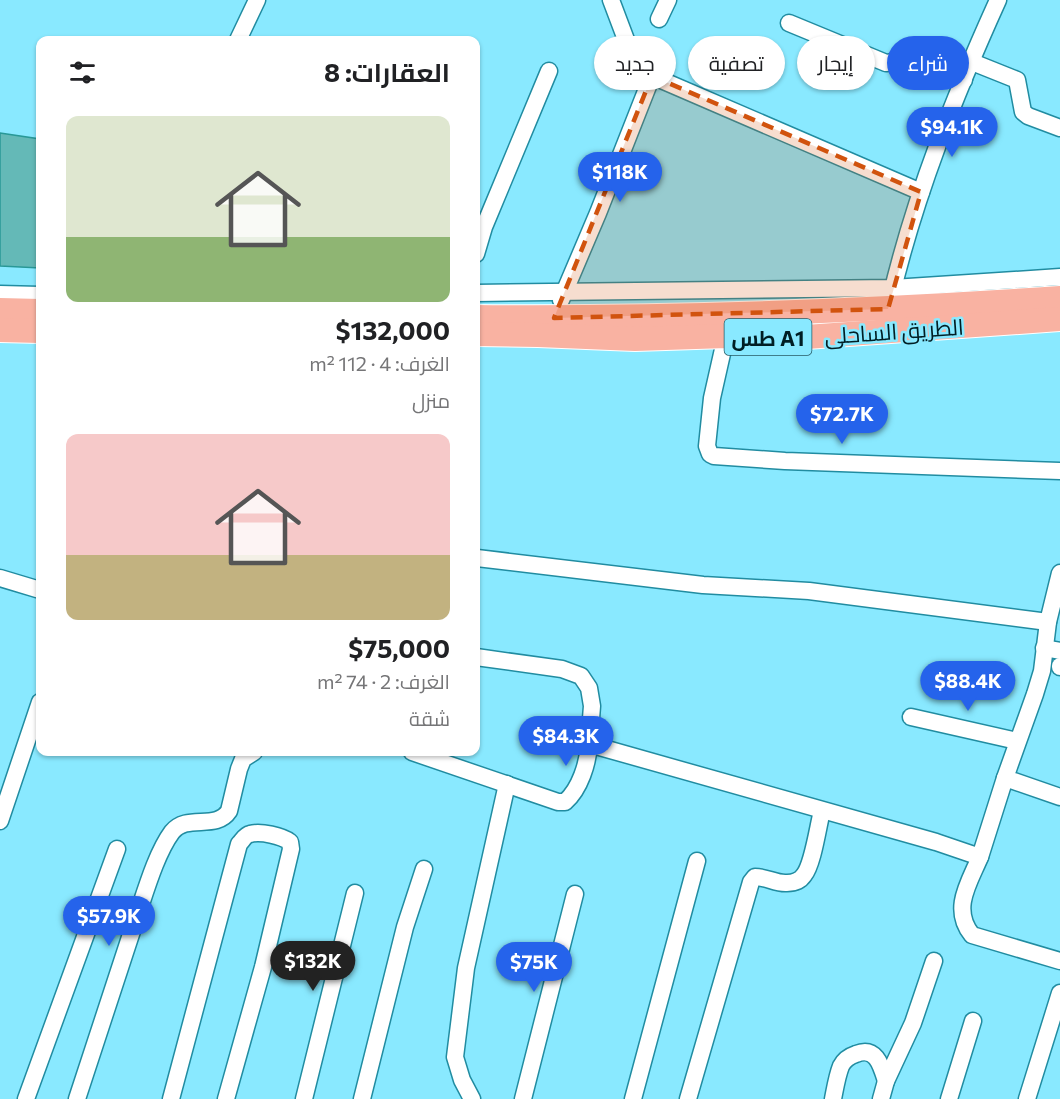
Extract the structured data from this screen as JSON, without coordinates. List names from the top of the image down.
{
  "streets": {
    "highway": ["الطريق الساحلى", "طس A1"]
  },
  "page": {
    "chip": [
      "شراء",
      "إيجار",
      "تصفية",
      "جديد"
    ],
    "heading": "العقارات: 8",
    "price": [
      "$94.1K",
      "$118K",
      "$72.7K",
      "$88.4K",
      "$84.3K",
      "$57.9K",
      "$132K",
      "$75K"
    ],
    "list": [
      {
        "name": "$132,000",
        "note": "الغرف: 4 · 112 m² · منزل"
      },
      {
        "name": "$75,000",
        "note": "الغرف: 2 · 74 m² · شقة"
      }
    ]
  }
}
